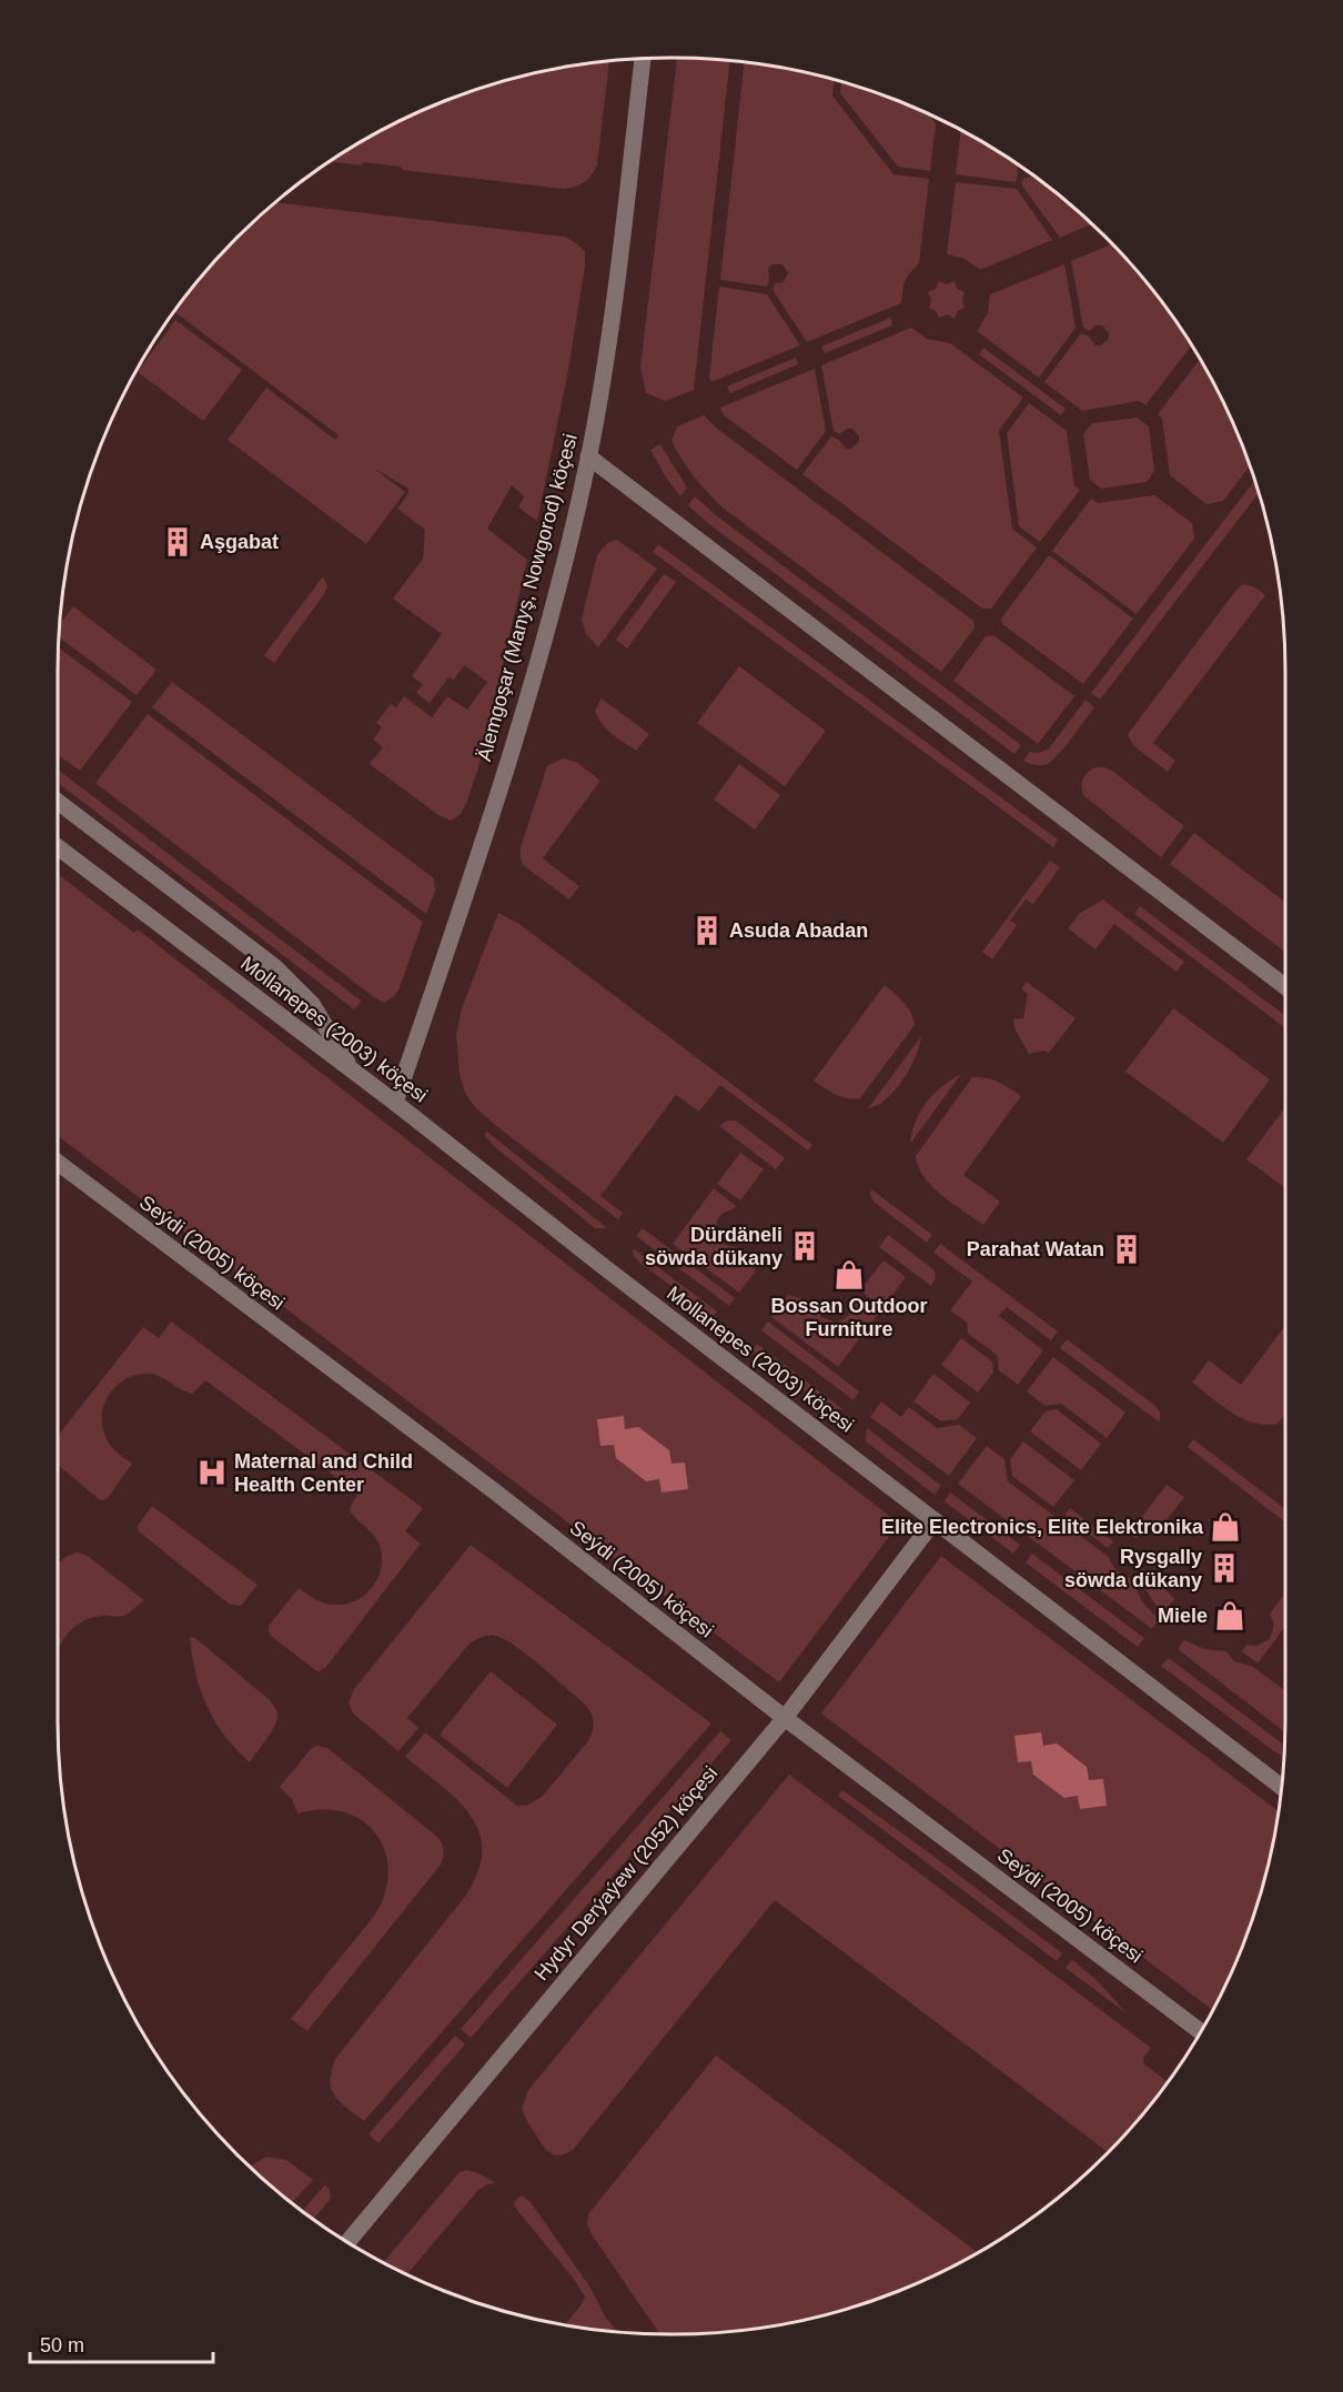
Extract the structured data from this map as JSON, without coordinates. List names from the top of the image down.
{
  "streets": {
    "street": [
      "Älemgoşar (Manyş, Nowgorod) köçesi",
      "Mollanepes (2003) köçesi",
      "Seýdi (2005) köçesi",
      "Hydyr Derýaýew (2052) köçesi"
    ]
  },
  "crossings": [
    ["Älemgoşar (Manyş, Nowgorod) köçesi", "Mollanepes (2003) köçesi"],
    ["Mollanepes (2003) köçesi", "Hydyr Derýaýew (2052) köçesi"],
    ["Seýdi (2005) köçesi", "Hydyr Derýaýew (2052) köçesi"]
  ],
  "places": {
    "building": [
      "Aşgabat",
      "Asuda Abadan",
      "Dürdäneli söwda dükany",
      "Parahat Watan",
      "Rysgally söwda dükany"
    ],
    "shop": ["Bossan Outdoor Furniture", "Elite Electronics, Elite Elektronika", "Miele"],
    "hospital": ["Maternal and Child Health Center"]
  },
  "scale_bar": "50 m"
}
